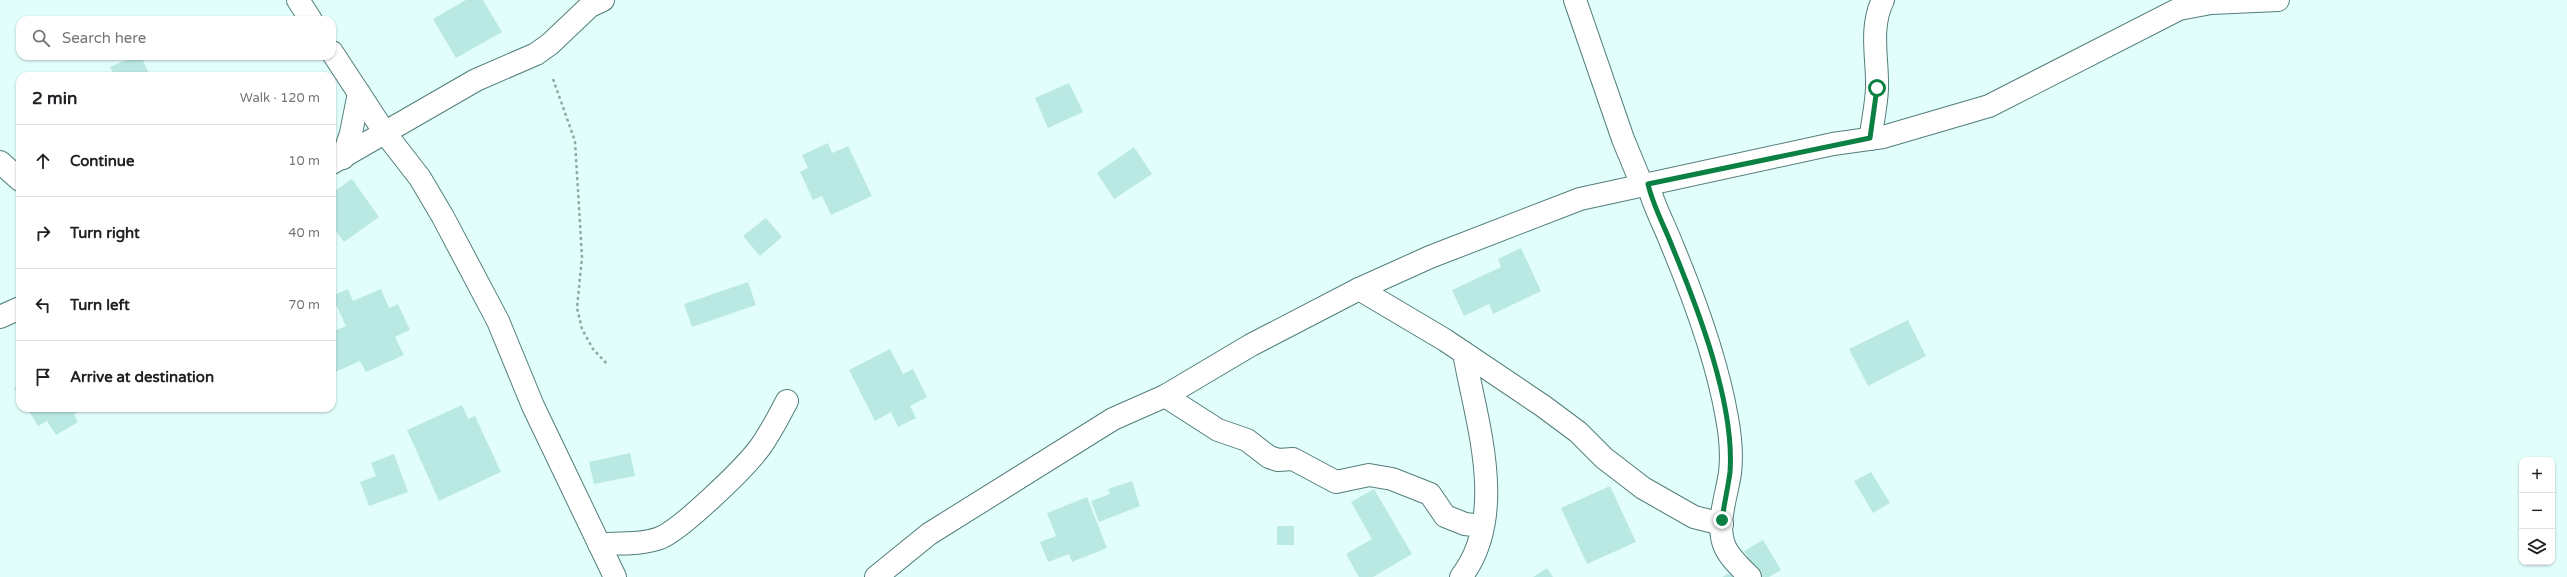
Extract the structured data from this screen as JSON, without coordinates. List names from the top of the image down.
{
  "page": {
    "search": "Search here",
    "heading": ["2 min", "Walk · 120 m"],
    "list": [
      ["Continue", "10 m"],
      ["Turn right", "40 m"],
      ["Turn left", "70 m"],
      "Arrive at destination"
    ],
    "map_buttons": ["+", "−"]
  }
}
